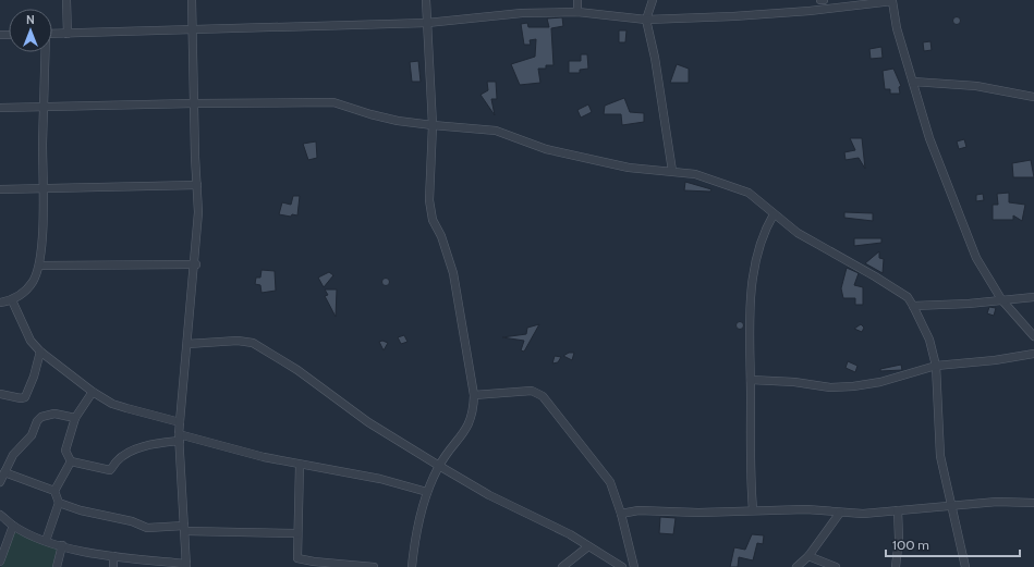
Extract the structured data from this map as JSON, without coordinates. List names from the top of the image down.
{
  "scale_bar": "100 m",
  "north": "top"
}
